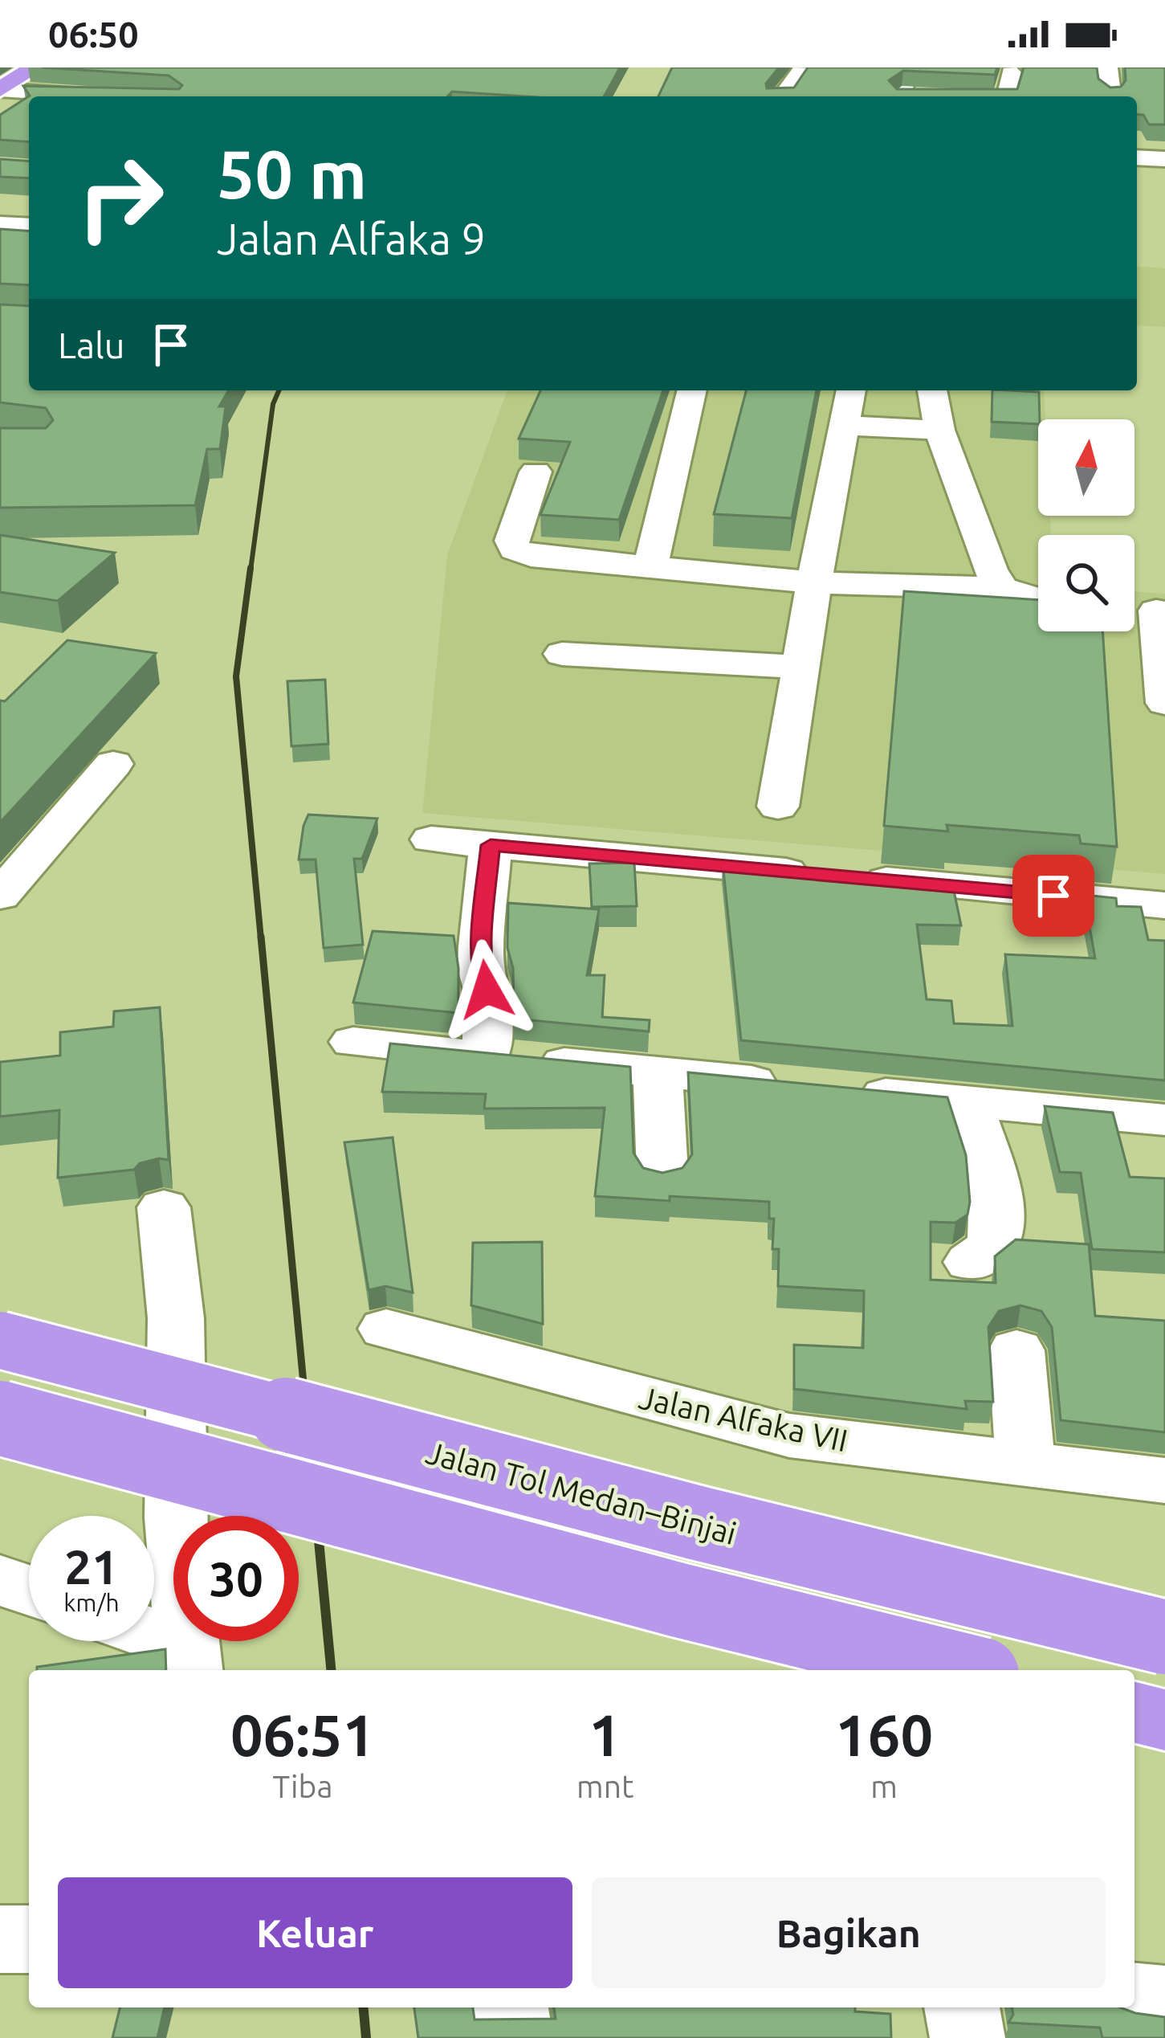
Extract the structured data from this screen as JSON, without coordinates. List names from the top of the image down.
{
  "streets": {
    "highway": ["Jalan Tol Medan–Binjai"],
    "street": ["Jalan Alfaka VII"]
  },
  "north": "top",
  "page": {
    "status": "06:50",
    "turn": ["50 m", "Jalan Alfaka 9"],
    "then": "Lalu",
    "speed": "21 km/h",
    "limit": "30",
    "eta": [
      "06:51",
      "Tiba",
      "1",
      "mnt",
      "160",
      "m"
    ],
    "buttons": ["Keluar", "Bagikan"]
  }
}
